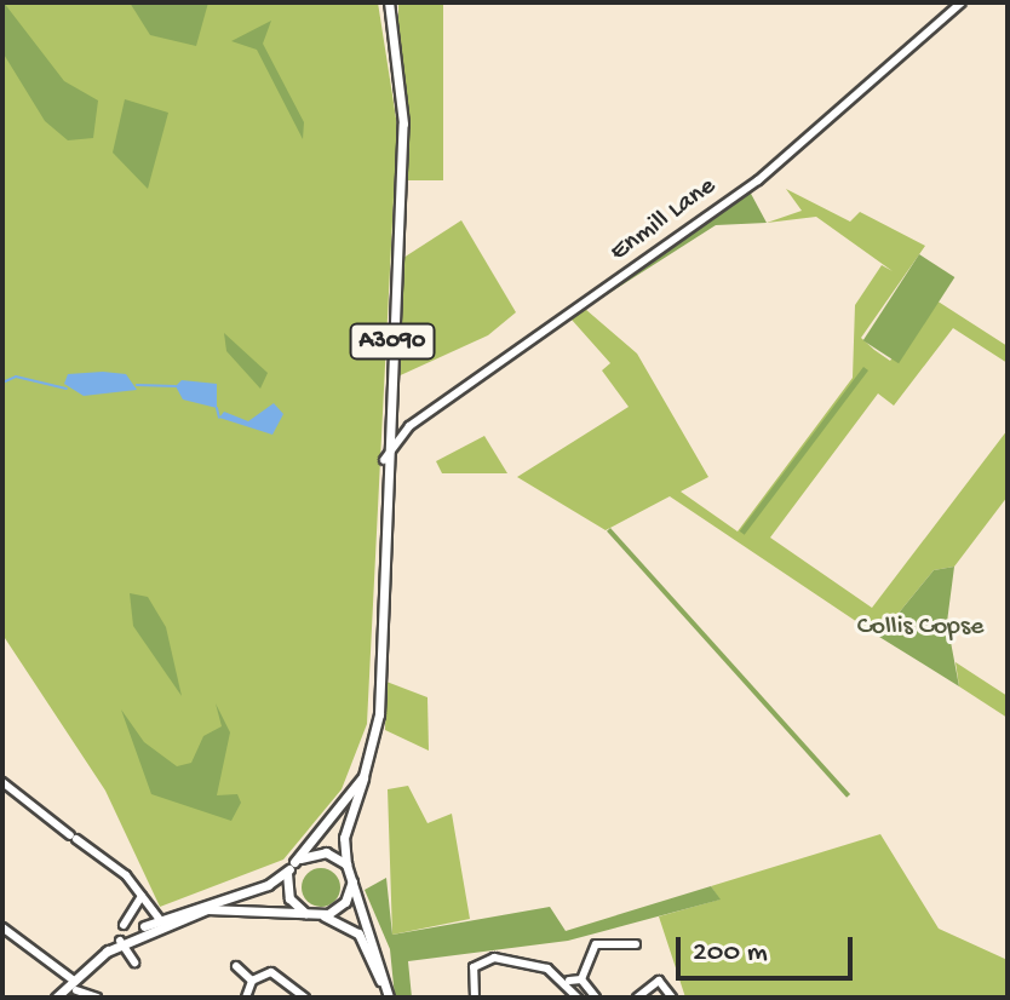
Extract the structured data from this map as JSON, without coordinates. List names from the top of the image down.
{
  "streets": {
    "main road": ["A3090"],
    "street": ["Enmill Lane"]
  },
  "crossings": [
    ["Enmill Lane", "A3090"]
  ],
  "parks": ["Collis Copse"],
  "scale_bar": "200 m"
}
